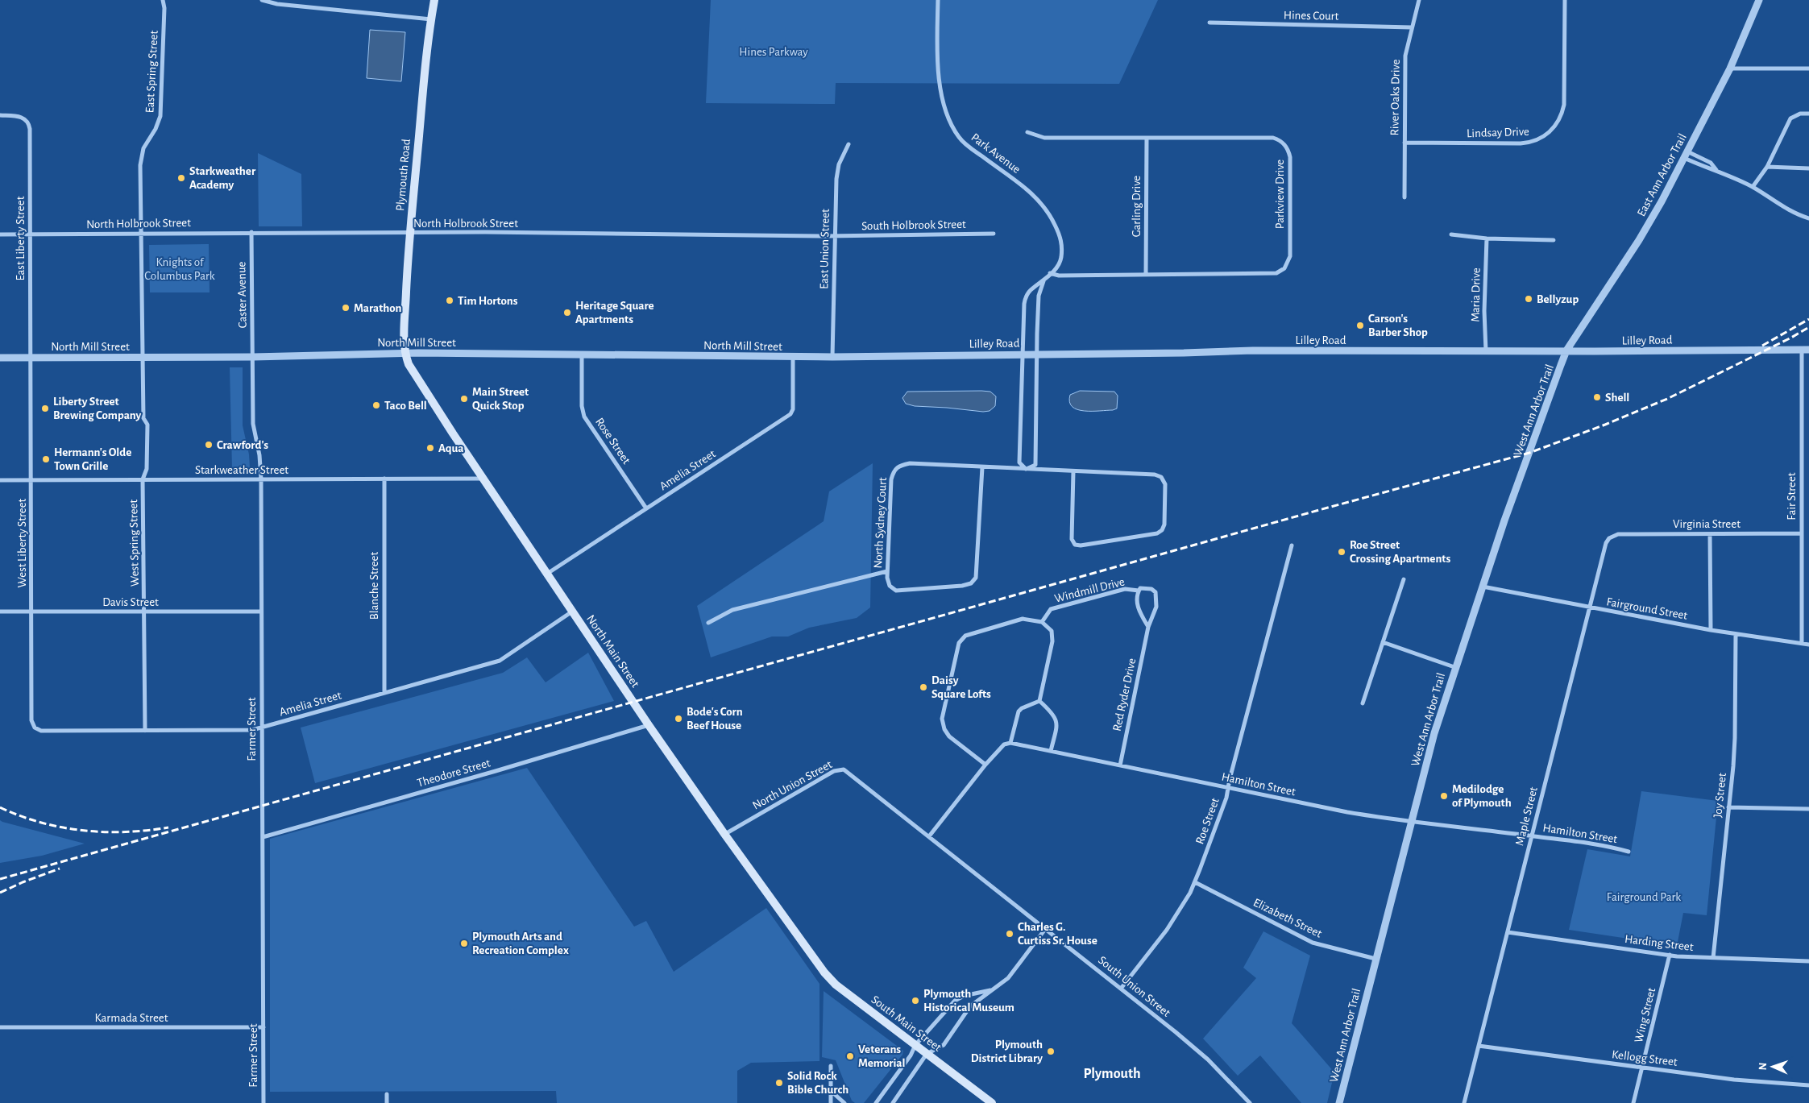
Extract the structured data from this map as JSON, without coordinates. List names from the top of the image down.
{
  "streets": {
    "main road": ["Plymouth Road", "North Main Street", "South Main Street"],
    "street": [
      "Hines Court",
      "East Spring Street",
      "River Oaks Drive",
      "Lindsay Drive",
      "Park Avenue",
      "East Ann Arbor Trail",
      "Parkview Drive",
      "Garling Drive",
      "North Holbrook Street",
      "South Holbrook Street",
      "East Liberty Street",
      "East Union Street",
      "Caster Avenue",
      "Maria Drive",
      "Lilley Road",
      "North Mill Street",
      "West Ann Arbor Trail",
      "Rose Street",
      "Starkweather Street",
      "Amelia Street",
      "Fair Street",
      "North Sydney Court",
      "Virginia Street",
      "West Liberty Street",
      "West Spring Street",
      "Blanche Street",
      "Windmill Drive",
      "Davis Street",
      "Fairground Street",
      "Red Ryder Drive",
      "Farmer Street",
      "Theodore Street",
      "Hamilton Street",
      "North Union Street",
      "Joy Street",
      "Maple Street",
      "Roe Street",
      "Elizabeth Street",
      "Harding Street",
      "South Union Street",
      "Wing Street",
      "Karmada Street",
      "Kellogg Street"
    ]
  },
  "crossings": [
    ["Hines Court", "River Oaks Drive"],
    ["East Spring Street", "North Holbrook Street"],
    ["East Spring Street", "North Mill Street"],
    ["East Spring Street", "West Spring Street"],
    ["River Oaks Drive", "Lindsay Drive"],
    ["Park Avenue", "Parkview Drive"],
    ["Plymouth Road", "North Holbrook Street"],
    ["Plymouth Road", "North Mill Street"],
    ["Plymouth Road", "North Main Street"],
    ["East Ann Arbor Trail", "Lilley Road"],
    ["East Ann Arbor Trail", "West Ann Arbor Trail"],
    ["Parkview Drive", "Garling Drive"],
    ["North Holbrook Street", "South Holbrook Street"],
    ["North Holbrook Street", "East Liberty Street"],
    ["North Holbrook Street", "East Union Street"],
    ["North Holbrook Street", "Caster Avenue"],
    ["South Holbrook Street", "East Union Street"],
    ["East Liberty Street", "North Mill Street"],
    ["East Liberty Street", "West Liberty Street"],
    ["East Union Street", "Lilley Road"],
    ["East Union Street", "North Mill Street"],
    ["Caster Avenue", "North Mill Street"],
    ["Caster Avenue", "Farmer Street"],
    ["Maria Drive", "Lilley Road"],
    ["Lilley Road", "North Mill Street"],
    ["Lilley Road", "West Ann Arbor Trail"],
    ["Lilley Road", "Fair Street"],
    ["North Mill Street", "Rose Street"],
    ["North Mill Street", "Amelia Street"],
    ["North Mill Street", "West Liberty Street"],
    ["North Mill Street", "West Spring Street"],
    ["North Mill Street", "North Main Street"],
    ["North Mill Street", "Farmer Street"],
    ["West Ann Arbor Trail", "Fairground Street"],
    ["West Ann Arbor Trail", "Hamilton Street"],
    ["West Ann Arbor Trail", "Elizabeth Street"],
    ["Rose Street", "Amelia Street"],
    ["Starkweather Street", "West Liberty Street"],
    ["Starkweather Street", "West Spring Street"],
    ["Starkweather Street", "Blanche Street"],
    ["Starkweather Street", "North Main Street"],
    ["Starkweather Street", "Farmer Street"],
    ["Amelia Street", "West Liberty Street"],
    ["Amelia Street", "West Spring Street"],
    ["Amelia Street", "Blanche Street"],
    ["Amelia Street", "North Main Street"],
    ["Amelia Street", "Farmer Street"],
    ["Fair Street", "Virginia Street"],
    ["Fair Street", "Fairground Street"],
    ["Virginia Street", "Maple Street"],
    ["West Liberty Street", "Davis Street"],
    ["West Spring Street", "Davis Street"],
    ["Windmill Drive", "Red Ryder Drive"],
    ["Davis Street", "Farmer Street"],
    ["Fairground Street", "Joy Street"],
    ["Fairground Street", "Maple Street"],
    ["North Main Street", "Theodore Street"],
    ["North Main Street", "North Union Street"],
    ["North Main Street", "South Main Street"],
    ["Red Ryder Drive", "Hamilton Street"],
    ["Farmer Street", "Theodore Street"],
    ["Farmer Street", "Karmada Street"],
    ["Hamilton Street", "Maple Street"],
    ["Hamilton Street", "Roe Street"],
    ["North Union Street", "South Union Street"],
    ["Joy Street", "Harding Street"],
    ["Maple Street", "Harding Street"],
    ["Maple Street", "Kellogg Street"],
    ["Roe Street", "Elizabeth Street"],
    ["Roe Street", "South Union Street"],
    ["Harding Street", "Wing Street"],
    ["Wing Street", "Kellogg Street"]
  ],
  "districts": ["Plymouth"],
  "parks": ["Hines Parkway", "Knights of Columbus Park", "Fairground Park"],
  "places": [
    "Starkweather Academy",
    "Bellyzup",
    "Tim Hortons",
    "Marathon",
    "Heritage Square Apartments",
    "Carson's Barber Shop",
    "Shell",
    "Main Street Quick Stop",
    "Taco Bell",
    "Liberty Street Brewing Company",
    "Crawford's",
    "Aqua",
    "Hermann's Olde Town Grille",
    "Roe Street Crossing Apartments",
    "Daisy Square Lofts",
    "Bode's Corn Beef House",
    "Medilodge of Plymouth",
    "Charles G. Curtiss Sr. House",
    "Plymouth Arts and Recreation Complex",
    "Plymouth Historical Museum",
    "Plymouth District Library",
    "Veterans Memorial",
    "Solid Rock Bible Church"
  ],
  "north": "left"
}
